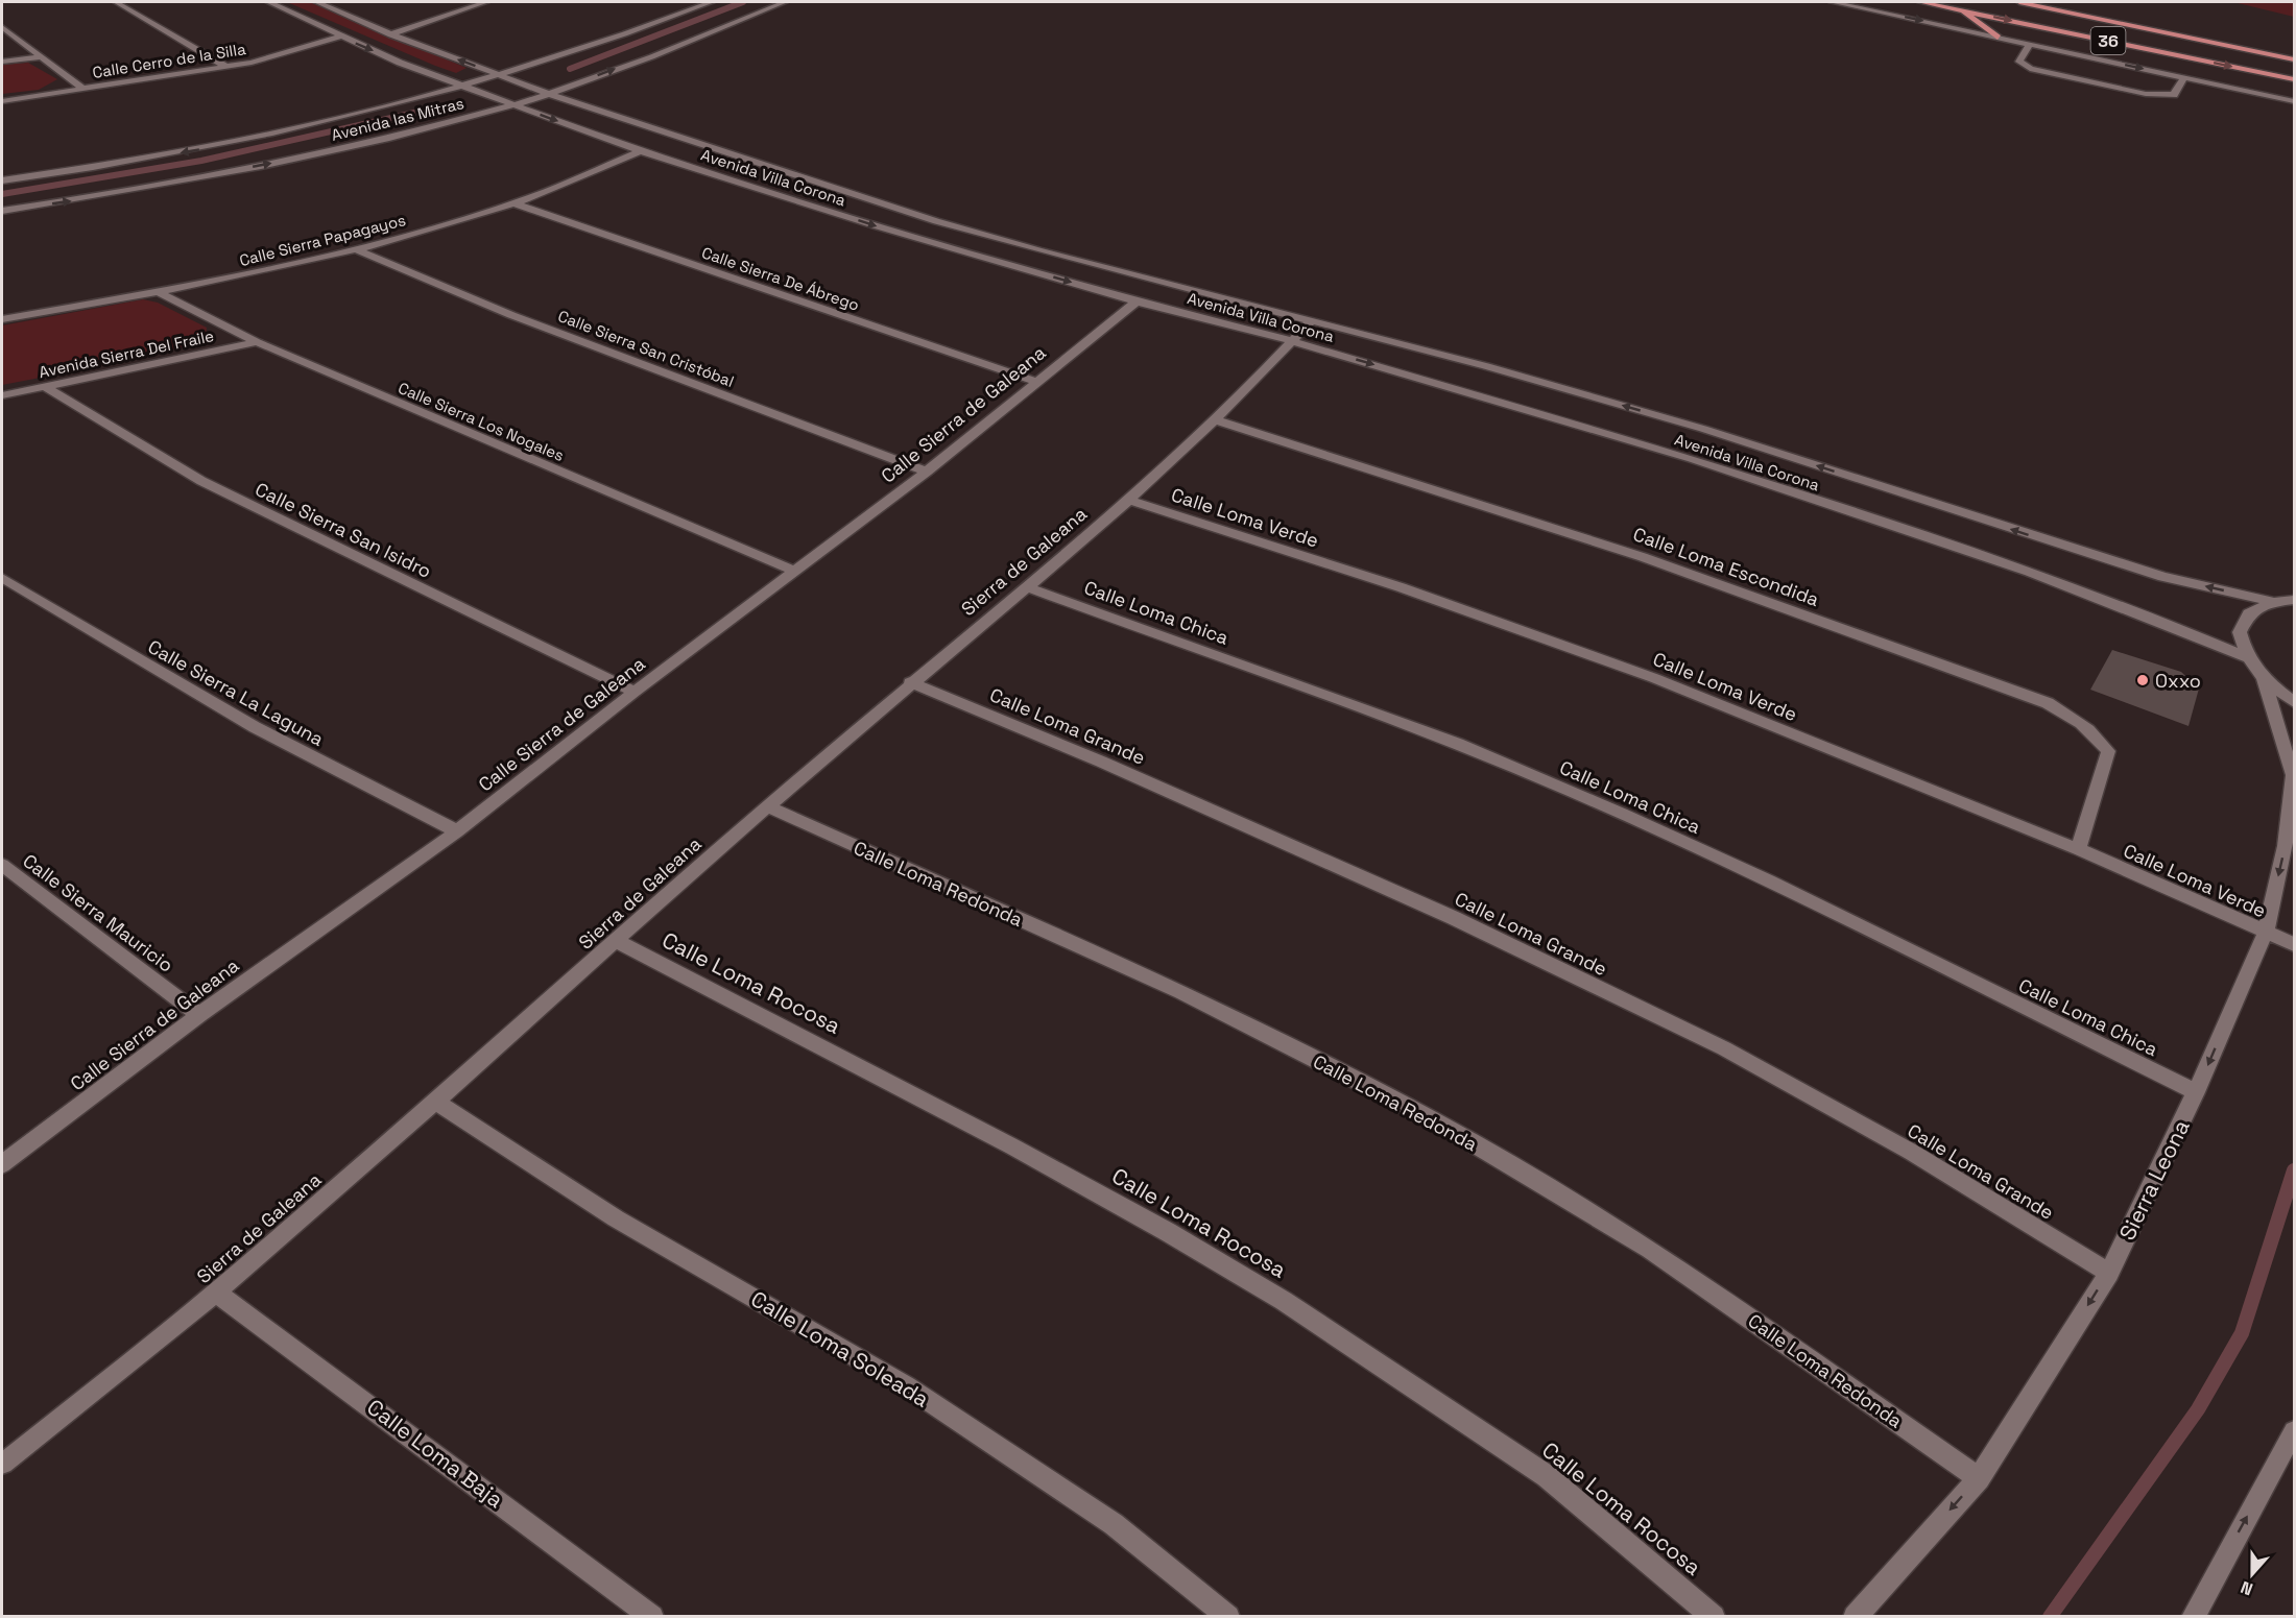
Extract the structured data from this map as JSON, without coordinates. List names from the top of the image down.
{
  "streets": {
    "main road": ["36"],
    "street": [
      "Calle Cerro de la Silla",
      "Avenida las Mitras",
      "Avenida Villa Corona",
      "Calle Sierra Papagayos",
      "Calle Sierra De Ábrego",
      "Calle Sierra San Cristóbal",
      "Avenida Sierra Del Fraile",
      "Calle Sierra de Galeana",
      "Calle Sierra Los Nogales",
      "Calle Loma Verde",
      "Calle Sierra San Isidro",
      "Sierra de Galeana",
      "Calle Loma Escondida",
      "Calle Loma Chica",
      "Calle Sierra La Laguna",
      "Calle Loma Grande",
      "Calle Loma Redonda",
      "Calle Sierra Mauricio",
      "Calle Loma Rocosa",
      "Sierra Leona",
      "Calle Loma Soleada",
      "Calle Loma Baja"
    ]
  },
  "crossings": [
    ["Calle Cerro de la Silla", "Avenida Villa Corona"],
    ["Avenida las Mitras", "Avenida Villa Corona"],
    ["Avenida Villa Corona", "Calle Sierra Papagayos"],
    ["Avenida Villa Corona", "Calle Sierra de Galeana"],
    ["Avenida Villa Corona", "Sierra de Galeana"],
    ["Calle Sierra Papagayos", "Calle Sierra De Ábrego"],
    ["Calle Sierra Papagayos", "Calle Sierra San Cristóbal"],
    ["Calle Sierra Papagayos", "Calle Sierra Los Nogales"],
    ["Calle Sierra De Ábrego", "Calle Sierra de Galeana"],
    ["Calle Sierra San Cristóbal", "Calle Sierra de Galeana"],
    ["Avenida Sierra Del Fraile", "Calle Sierra Los Nogales"],
    ["Avenida Sierra Del Fraile", "Calle Sierra San Isidro"],
    ["Calle Sierra de Galeana", "Calle Sierra Los Nogales"],
    ["Calle Sierra de Galeana", "Calle Sierra San Isidro"],
    ["Calle Sierra de Galeana", "Calle Sierra La Laguna"],
    ["Calle Sierra de Galeana", "Calle Sierra Mauricio"],
    ["Calle Loma Verde", "Sierra de Galeana"],
    ["Calle Loma Verde", "Calle Loma Escondida"],
    ["Calle Loma Verde", "Sierra Leona"],
    ["Sierra de Galeana", "Calle Loma Escondida"],
    ["Sierra de Galeana", "Calle Loma Chica"],
    ["Sierra de Galeana", "Calle Loma Grande"],
    ["Sierra de Galeana", "Calle Loma Redonda"],
    ["Sierra de Galeana", "Calle Loma Rocosa"],
    ["Sierra de Galeana", "Calle Loma Soleada"],
    ["Sierra de Galeana", "Calle Loma Baja"],
    ["Calle Loma Chica", "Sierra Leona"],
    ["Calle Loma Grande", "Sierra Leona"],
    ["Calle Loma Redonda", "Sierra Leona"]
  ],
  "one_way": ["Sierra Leona"],
  "places": ["Oxxo"],
  "north": "bottom"
}
